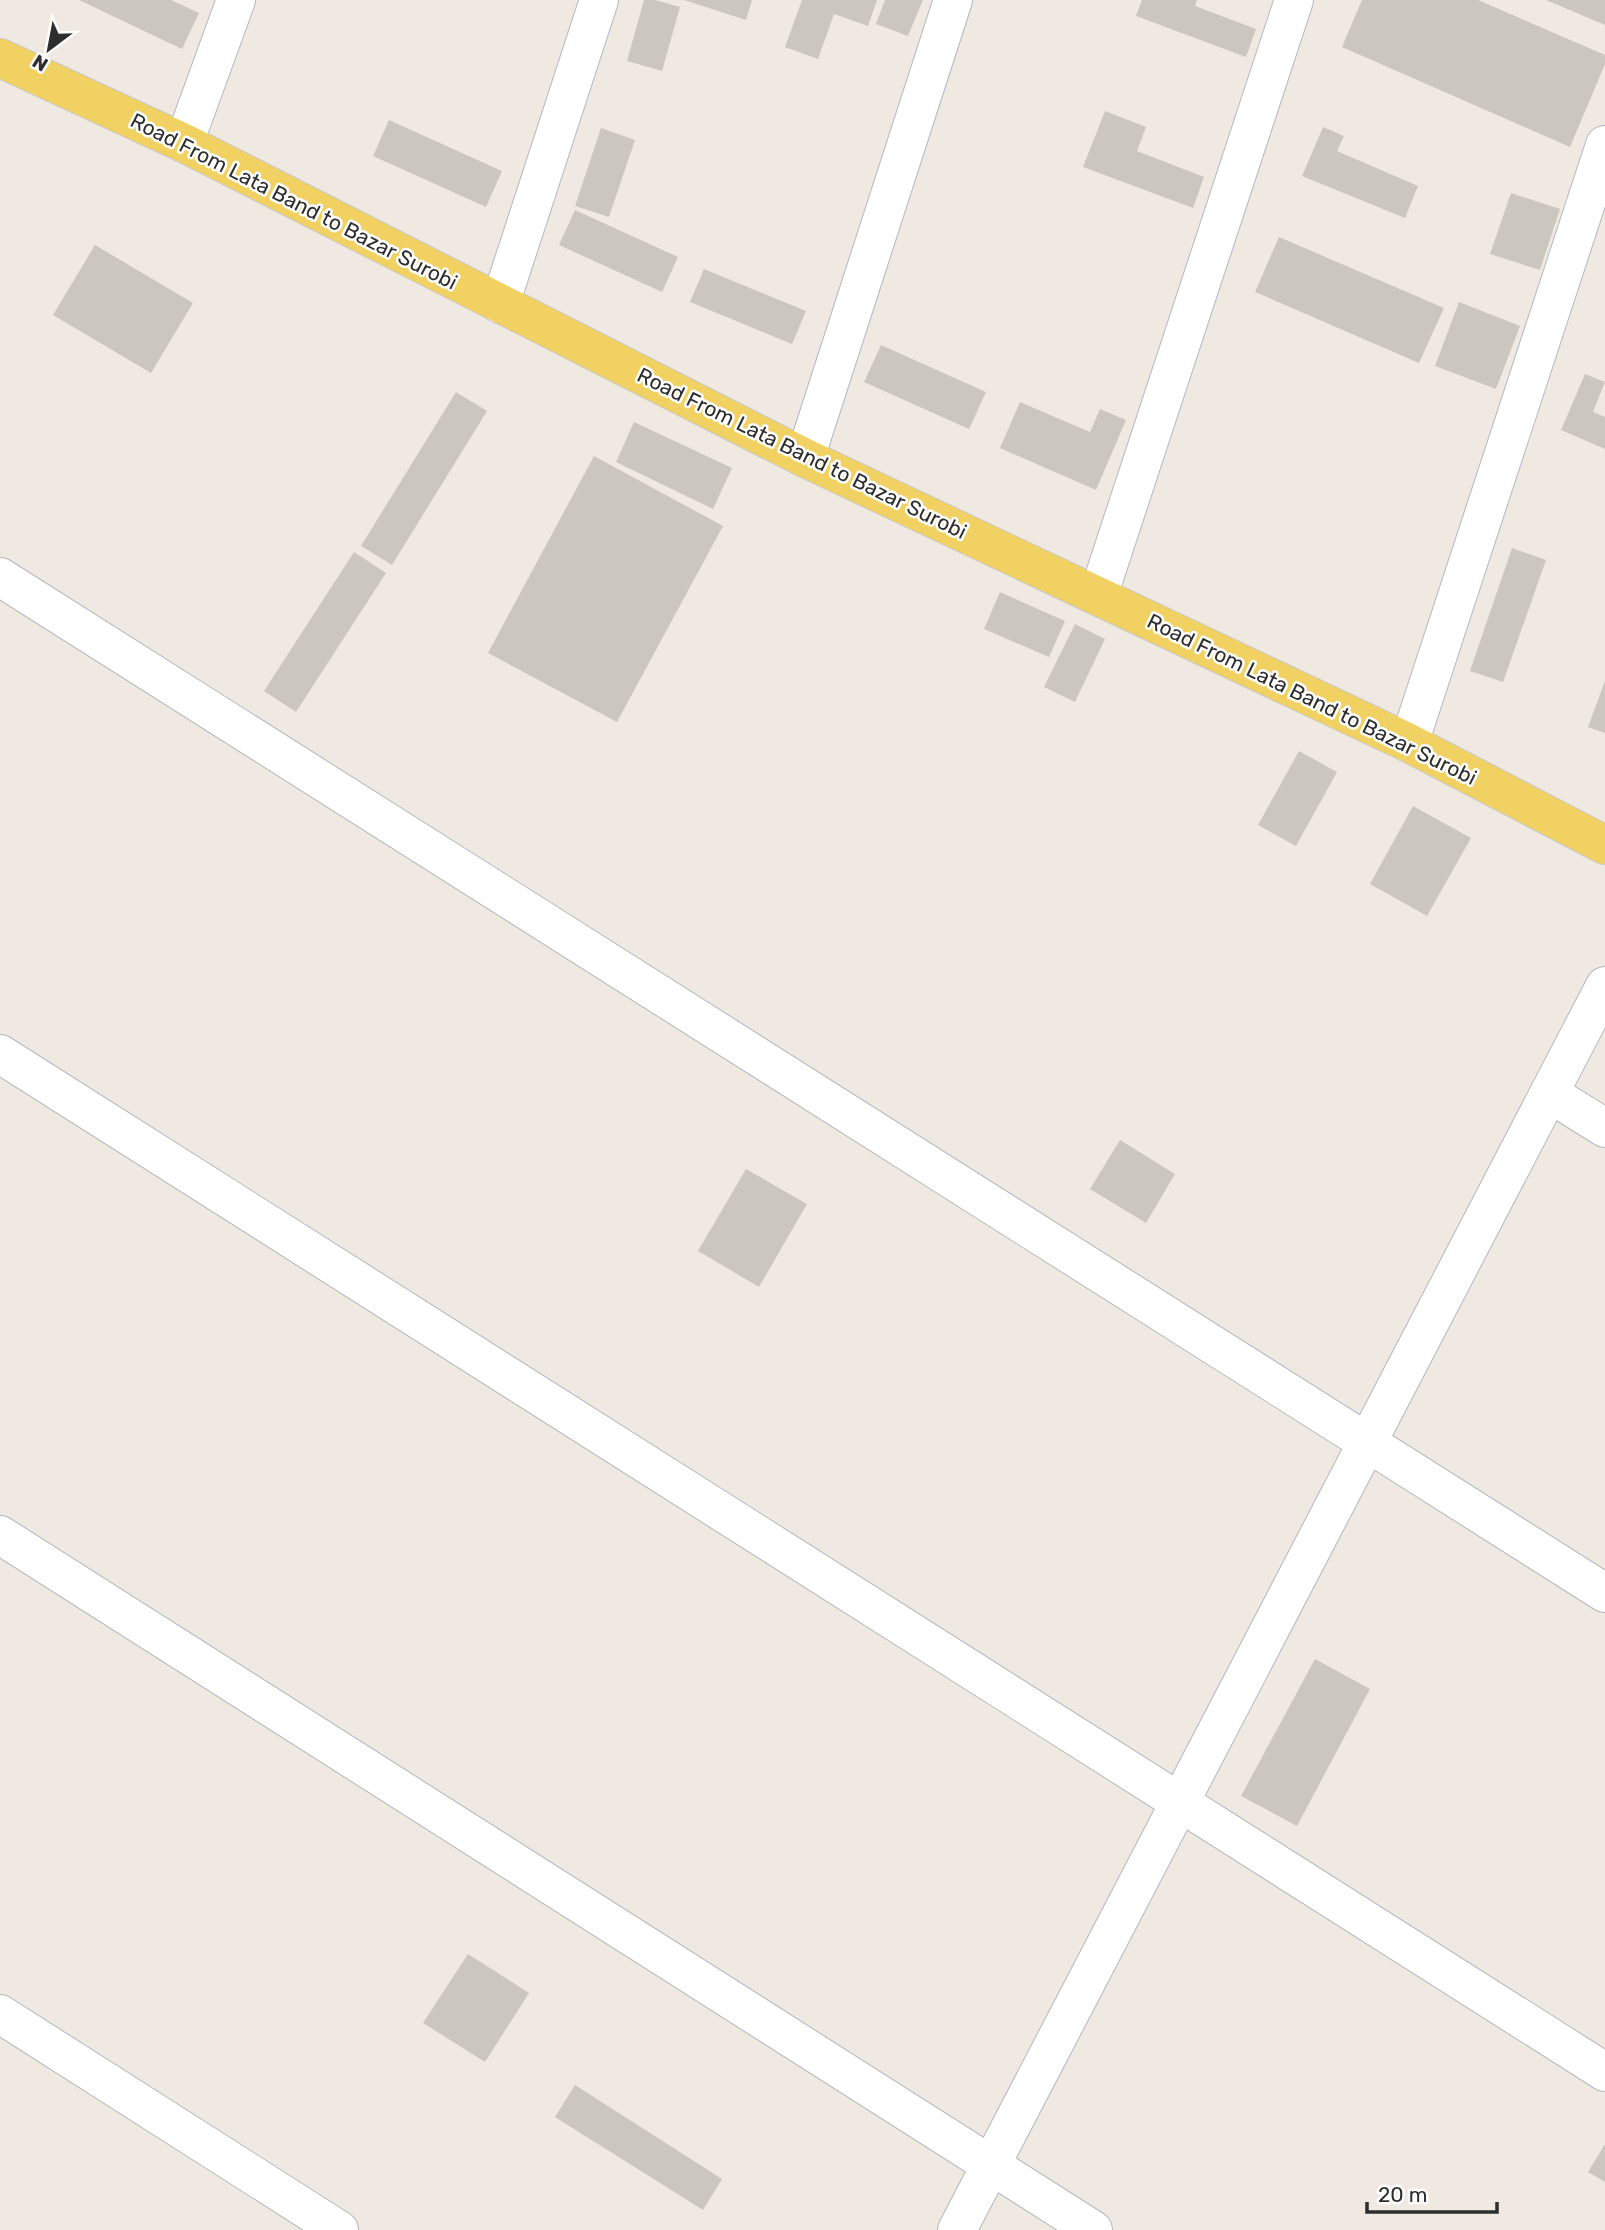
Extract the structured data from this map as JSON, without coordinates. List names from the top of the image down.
{
  "streets": {
    "main road": ["Road From Lata Band to Bazar Surobi"]
  },
  "scale_bar": "20 m",
  "north": "bottom left"
}
